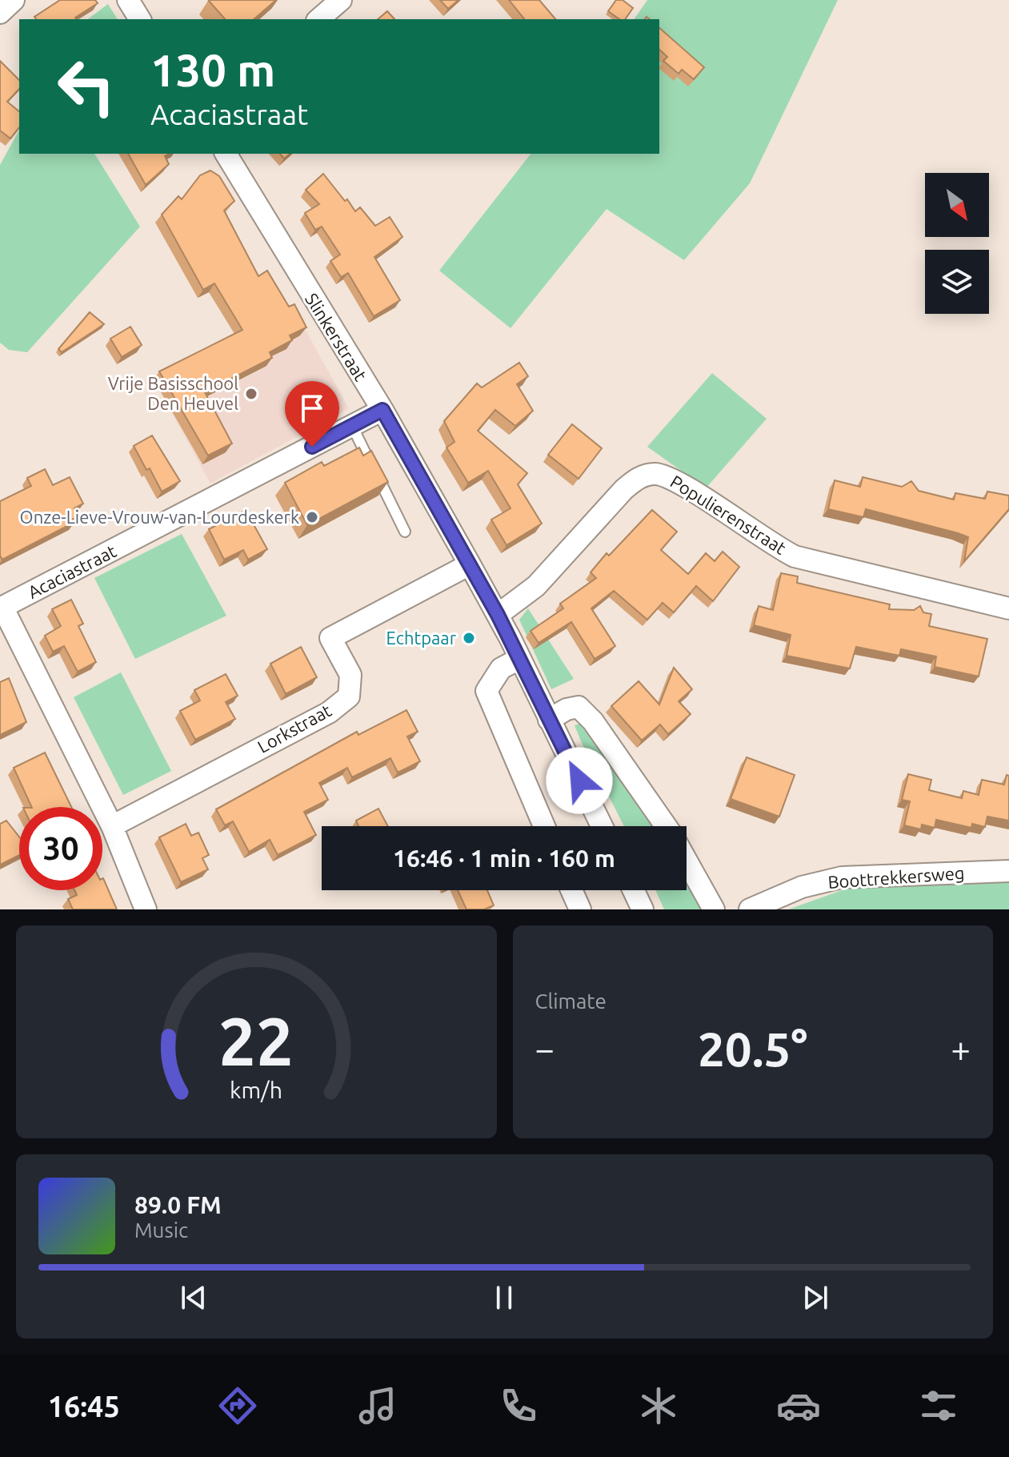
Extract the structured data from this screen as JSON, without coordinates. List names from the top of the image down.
{
  "streets": {
    "street": [
      "Slinkerstraat",
      "Populierenstraat",
      "Acaciastraat",
      "Lorkstraat",
      "Boottrekkersweg"
    ]
  },
  "crossings": [
    ["Slinkerstraat", "Populierenstraat"],
    ["Slinkerstraat", "Acaciastraat"],
    ["Slinkerstraat", "Lorkstraat"]
  ],
  "places": ["Vrije Basisschool Den Heuvel", "Onze-Lieve-Vrouw-van-Lourdeskerk", "Echtpaar"],
  "north": "bottom right",
  "page": {
    "turn": ["130 m", "Acaciastraat"],
    "limit": "30",
    "trip": "16:46 · 1 min · 160 m",
    "tile": "Climate",
    "heat": ["−", "20.5°", "+"],
    "song": ["89.0 FM", "Music"],
    "tabs": "16:45",
    "gauge": ["22", "km/h"]
  }
}
